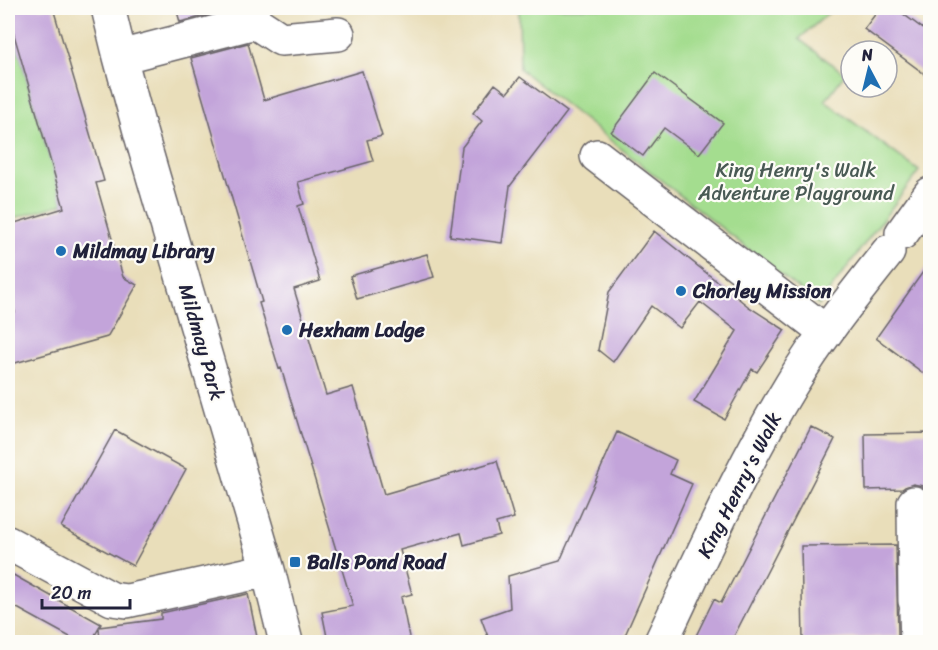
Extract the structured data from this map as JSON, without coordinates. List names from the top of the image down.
{
  "streets": {
    "street": ["Mildmay Park", "King Henry's Walk"]
  },
  "parks": ["King Henry's Walk Adventure Playground"],
  "places": {
    "other": ["Mildmay Library", "Chorley Mission", "Hexham Lodge"],
    "transit": ["Balls Pond Road"]
  },
  "scale_bar": "20 m",
  "north": "top"
}
